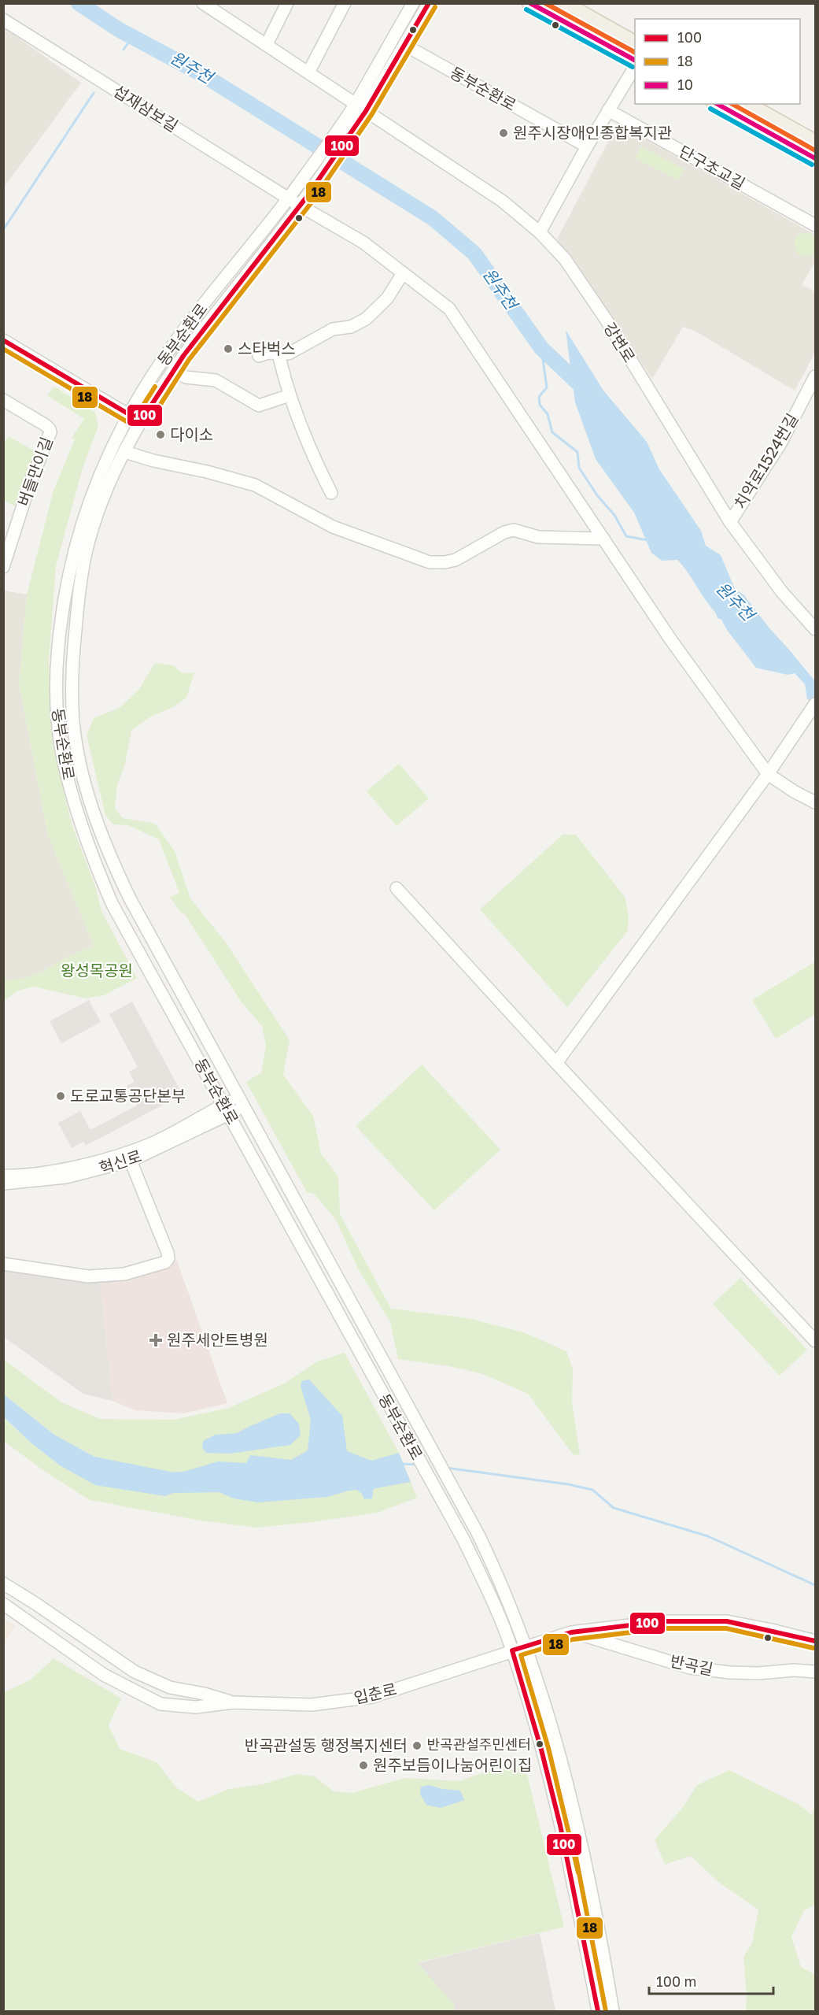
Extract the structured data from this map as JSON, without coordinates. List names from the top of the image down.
{
  "streets": {
    "street": [
      "동부순환로",
      "섭재삼보길",
      "단구초교길",
      "강변로",
      "치악로1524번길",
      "버들만이길",
      "혁신로",
      "반곡길",
      "입춘로"
    ]
  },
  "crossings": [
    ["동부순환로", "섭재삼보길"],
    ["동부순환로", "강변로"],
    ["동부순환로", "혁신로"],
    ["동부순환로", "입춘로"],
    ["강변로", "치악로1524번길"],
    ["반곡길", "입춘로"]
  ],
  "water": ["원주천"],
  "parks": ["왕성목공원"],
  "places": {
    "other": [
      "원주시장애인종합복지관",
      "스타벅스",
      "다이소",
      "도로교통공단본부",
      "반곡관설주민센터",
      "반곡관설동 행정복지센터",
      "원주보듬이나눔어린이집"
    ],
    "health": ["원주세안트병원"]
  },
  "lines": ["transit line 100", "transit line 10", "transit line 18"],
  "legend": ["100", "18", "10"],
  "scale_bar": "100 m"
}
